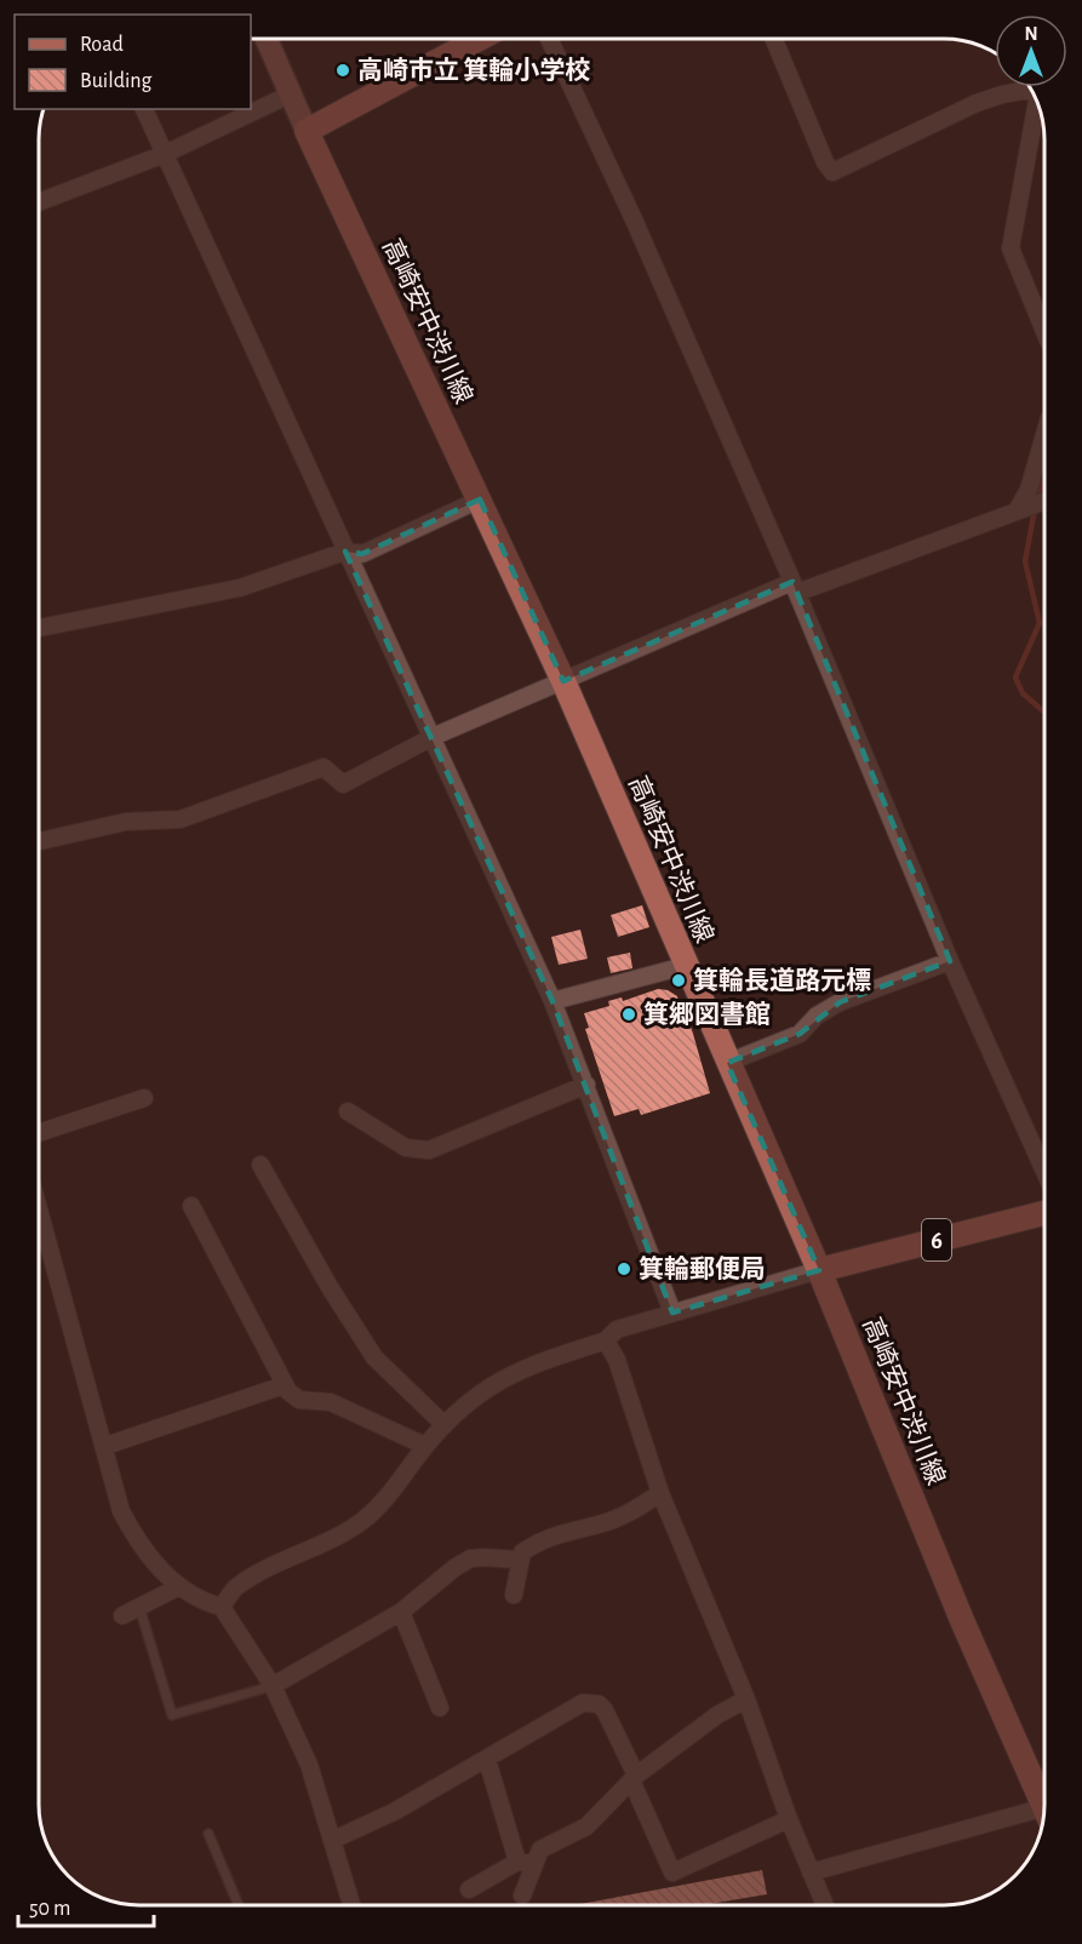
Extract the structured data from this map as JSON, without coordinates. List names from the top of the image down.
{
  "streets": {
    "main road": ["高崎安中渋川線", "6"]
  },
  "crossings": [
    ["高崎安中渋川線", "6"]
  ],
  "places": [
    "高崎市立 箕輪小学校",
    "箕輪長道路元標",
    "箕郷図書館",
    "箕輪郵便局"
  ],
  "legend": ["Road", "Building"],
  "scale_bar": "50 m",
  "north": "top"
}
